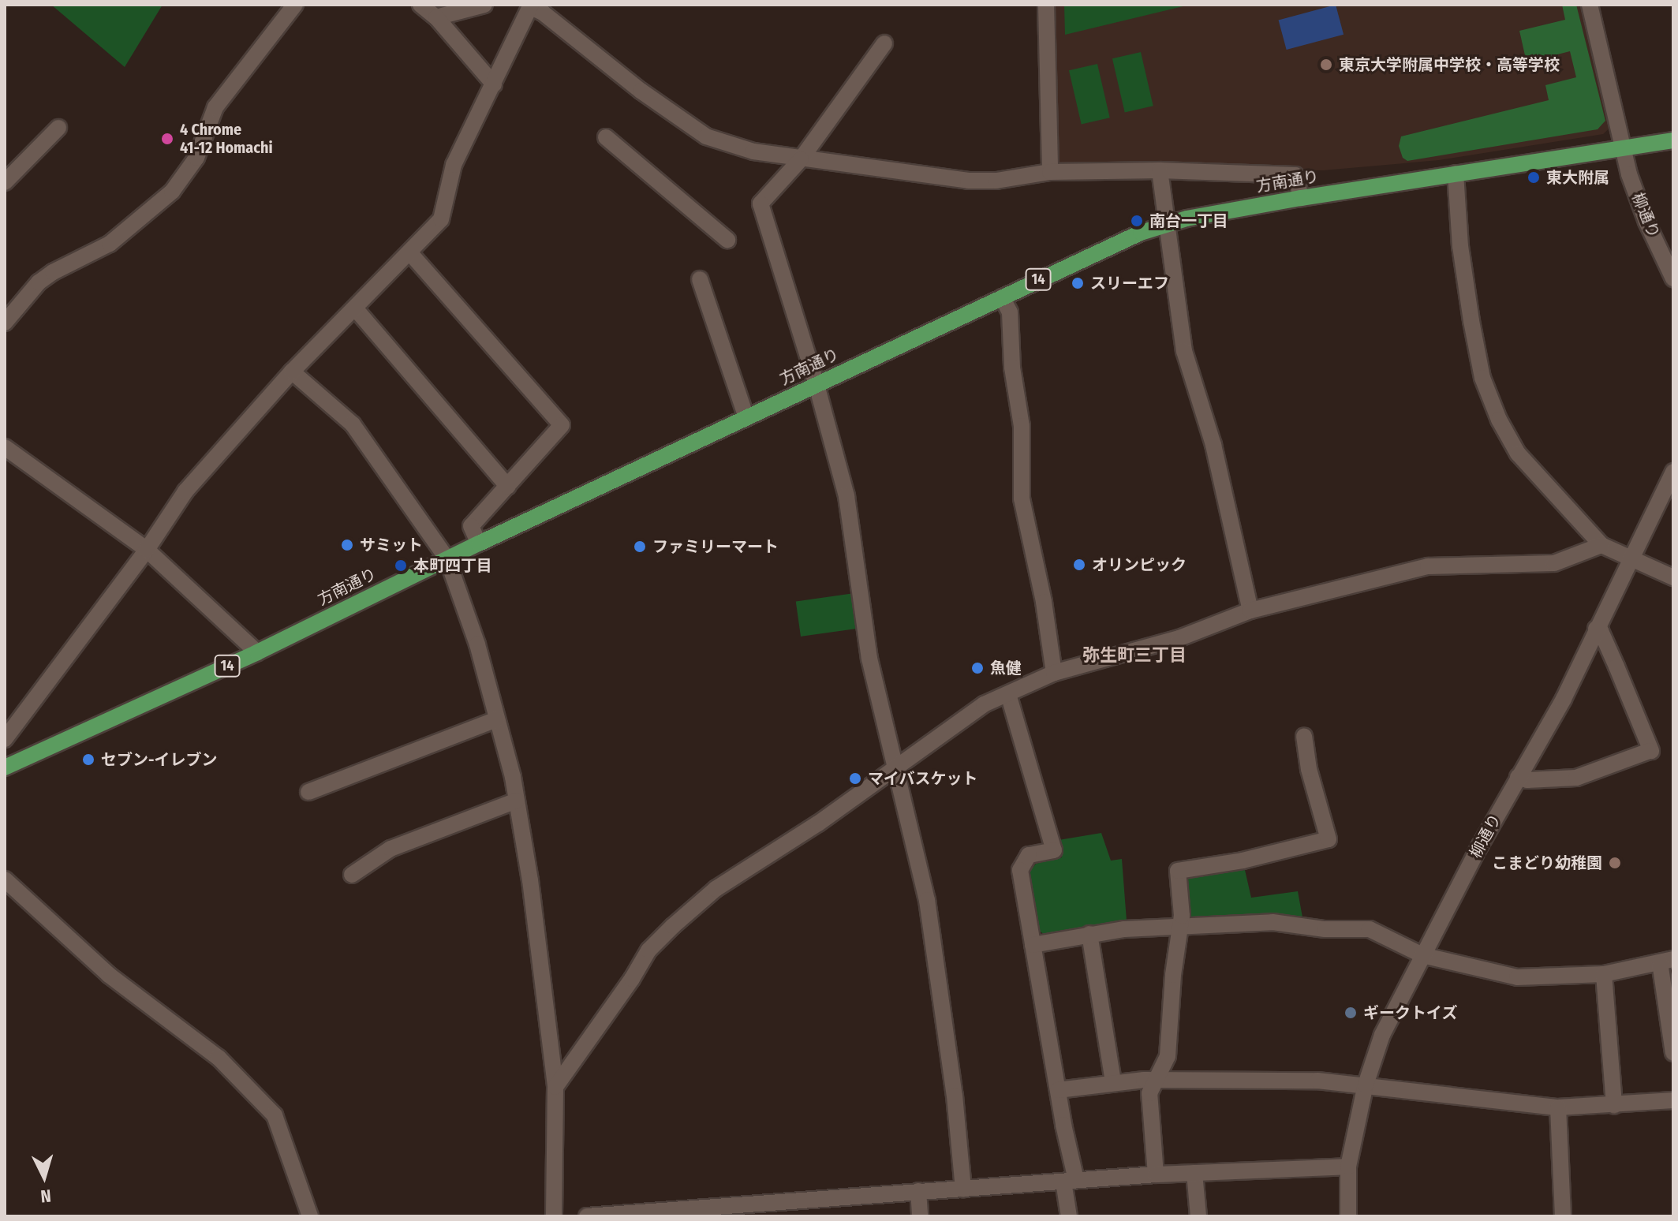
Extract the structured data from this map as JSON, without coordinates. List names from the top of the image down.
{
  "streets": {
    "main road": ["方南通り", "14"],
    "street": ["柳通り"]
  },
  "crossings": [
    ["方南通り", "柳通り"]
  ],
  "districts": ["弥生町三丁目"],
  "places": [
    "東京大学附属中学校・高等学校",
    "4 Chrome 41-12 Homachi",
    "東大附属",
    "南台一丁目",
    "スリーエフ",
    "サミット",
    "ファミリーマート",
    "オリンピック",
    "本町四丁目",
    "魚健",
    "セブン-イレブン",
    "マイバスケット",
    "こまどり幼稚園",
    "ギークトイズ"
  ],
  "north": "bottom"
}
